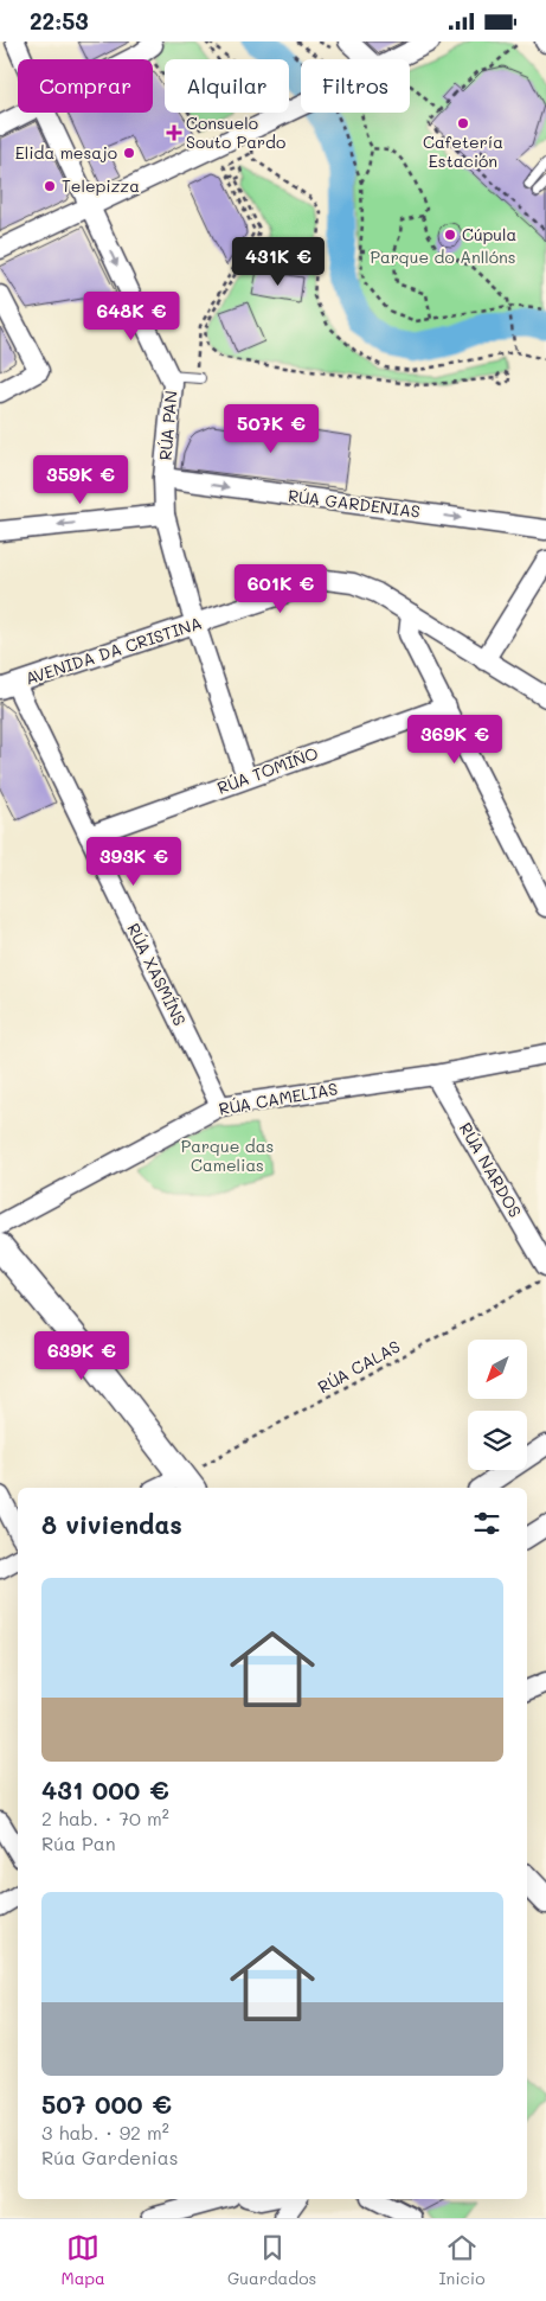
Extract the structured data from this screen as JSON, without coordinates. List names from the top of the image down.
{
  "streets": {
    "street": [
      "RÚA PAN",
      "RÚA GARDENIAS",
      "AVENIDA DA CRISTINA",
      "RÚA TOMIÑO",
      "RÚA XASMÍNS",
      "RÚA CAMELIAS",
      "RÚA NARDOS"
    ],
    "path": ["RÚA CALAS"]
  },
  "crossings": [
    ["RÚA PAN", "RÚA GARDENIAS"],
    ["RÚA PAN", "AVENIDA DA CRISTINA"],
    ["RÚA PAN", "RÚA TOMIÑO"],
    ["AVENIDA DA CRISTINA", "RÚA XASMÍNS"],
    ["RÚA TOMIÑO", "RÚA XASMÍNS"],
    ["RÚA XASMÍNS", "RÚA CAMELIAS"],
    ["RÚA CAMELIAS", "RÚA NARDOS"]
  ],
  "one_way": ["RÚA GARDENIAS"],
  "parks": ["Parque do Anllóns", "Parque das Camelias"],
  "places": {
    "other": [
      "Cafetería Estación",
      "Elida mesajo",
      "Telepizza",
      "Cúpula"
    ],
    "health": ["Consuelo Souto Pardo"]
  },
  "north": "bottom left",
  "page": {
    "status": "22:53",
    "chip": ["Comprar", "Alquilar", "Filtros"],
    "price": [
      "431K €",
      "648K €",
      "507K €",
      "359K €",
      "601K €",
      "369K €",
      "393K €",
      "639K €"
    ],
    "heading": "8 viviendas",
    "list": [
      {
        "name": "431 000 €",
        "note": "2 hab. · 70 m² · Rúa Pan"
      },
      {
        "name": "507 000 €",
        "note": "3 hab. · 92 m² · Rúa Gardenias"
      }
    ],
    "tabs": ["Mapa", "Guardados", "Inicio"]
  }
}
